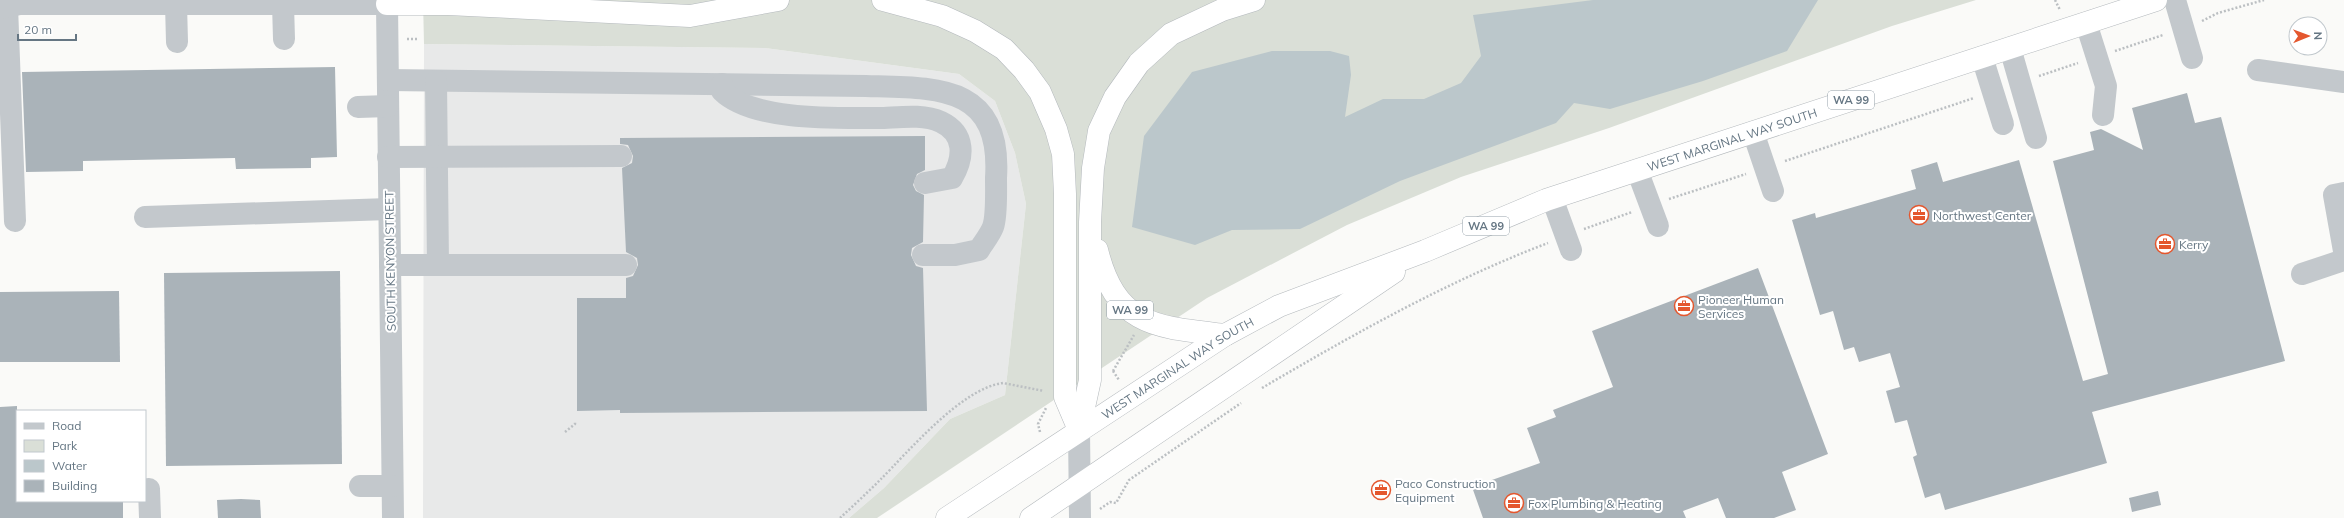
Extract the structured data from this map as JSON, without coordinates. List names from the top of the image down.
{
  "streets": {
    "highway": ["WA 99", "WEST MARGINAL WAY SOUTH"],
    "street": ["SOUTH KENYON STREET"]
  },
  "crossings": [
    ["WA 99", "WEST MARGINAL WAY SOUTH"]
  ],
  "places": {
    "office": [
      "Northwest Center",
      "Kerry",
      "Pioneer Human Services",
      "Paco Construction Equipment",
      "Fox Plumbing & Heating"
    ]
  },
  "legend": [
    "Road",
    "Park",
    "Water",
    "Building"
  ],
  "scale_bar": "20 m",
  "north": "right"
}
